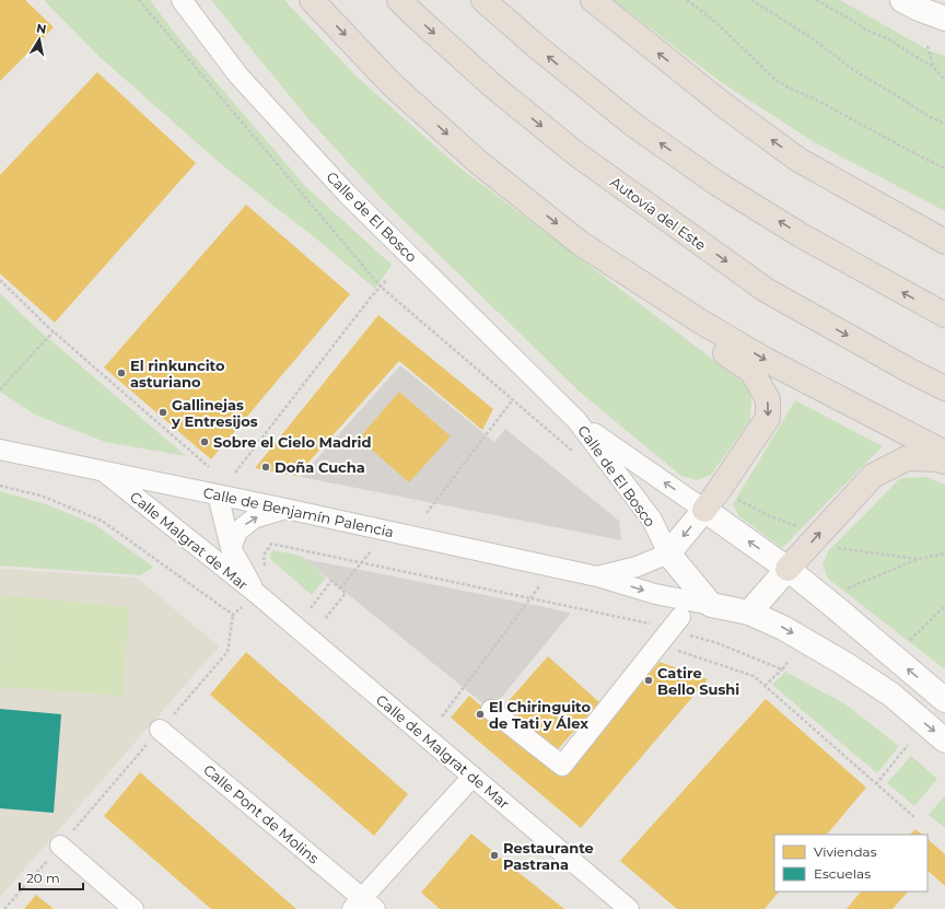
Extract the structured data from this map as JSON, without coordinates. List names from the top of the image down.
{
  "streets": {
    "highway": ["Autovía del Este"],
    "street": [
      "Calle de El Bosco",
      "Calle de Benjamín Palencia",
      "Calle Malgrat de Mar",
      "Calle de Malgrat de Mar",
      "Calle Pont de Molins"
    ]
  },
  "crossings": [
    ["Calle de El Bosco", "Calle de Benjamín Palencia"],
    ["Calle de Benjamín Palencia", "Calle Malgrat de Mar"],
    ["Calle Malgrat de Mar", "Calle de Malgrat de Mar"],
    ["Calle de Malgrat de Mar", "Calle Pont de Molins"]
  ],
  "places": [
    "El rinkuncito asturiano",
    "Gallinejas y Entresijos",
    "Sobre el Cielo Madrid",
    "Doña Cucha",
    "Catire Bello Sushi",
    "El Chiringuito de Tati y Álex",
    "Restaurante Pastrana"
  ],
  "legend": ["Viviendas", "Escuelas"],
  "scale_bar": "20 m",
  "north": "top"
}
